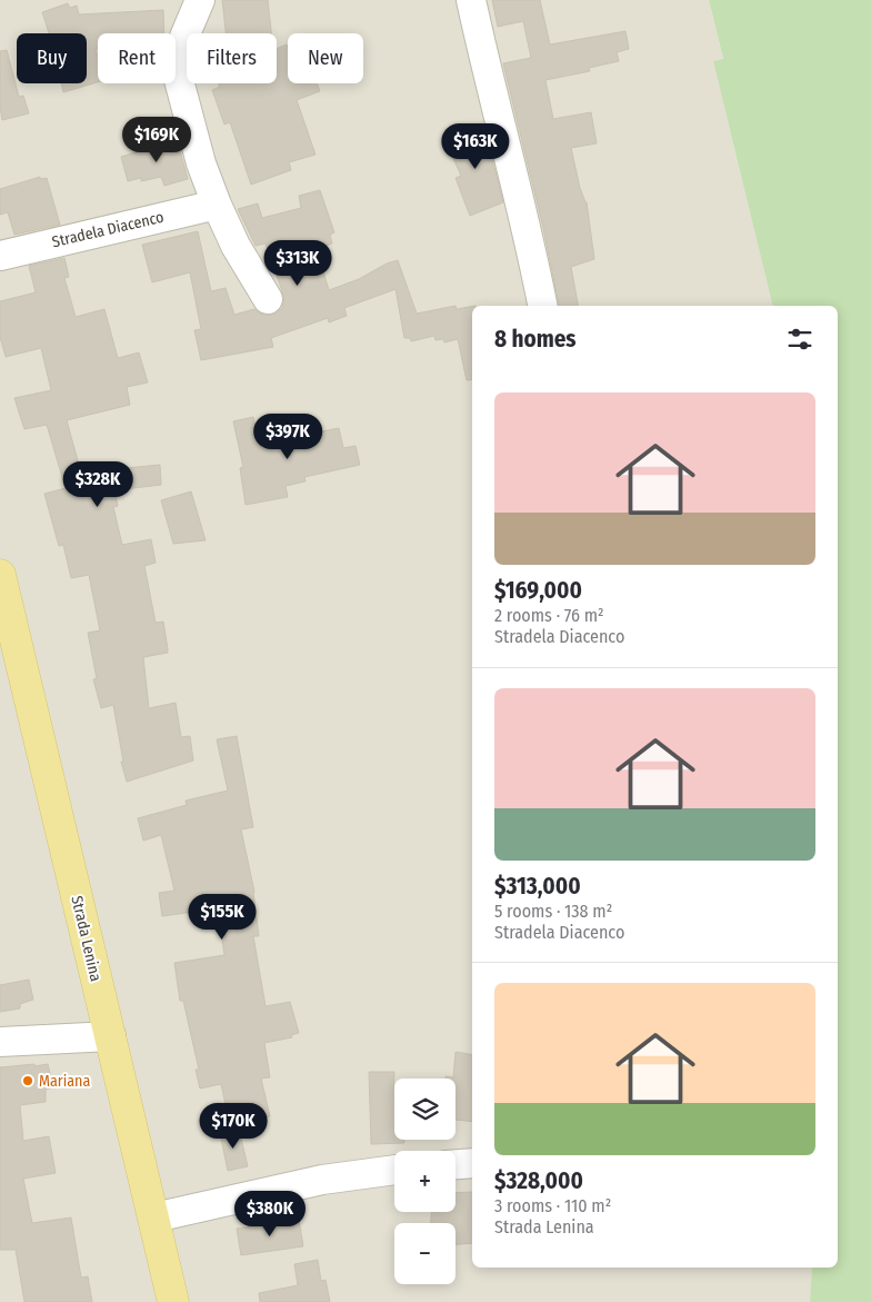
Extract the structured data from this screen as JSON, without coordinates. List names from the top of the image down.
{
  "streets": {
    "main road": ["Strada Lenina"],
    "street": ["Stradela Diacenco"]
  },
  "places": ["Mariana"],
  "page": {
    "chip": [
      "Buy",
      "Rent",
      "Filters",
      "New"
    ],
    "price": [
      "$169K",
      "$163K",
      "$313K",
      "$397K",
      "$328K",
      "$155K",
      "$170K",
      "$380K"
    ],
    "heading": "8 homes",
    "list": [
      {
        "name": "$169,000",
        "note": "2 rooms · 76 m² · Stradela Diacenco"
      },
      {
        "name": "$313,000",
        "note": "5 rooms · 138 m² · Stradela Diacenco"
      },
      {
        "name": "$328,000",
        "note": "3 rooms · 110 m² · Strada Lenina"
      }
    ],
    "map_buttons": ["+", "−"]
  }
}
